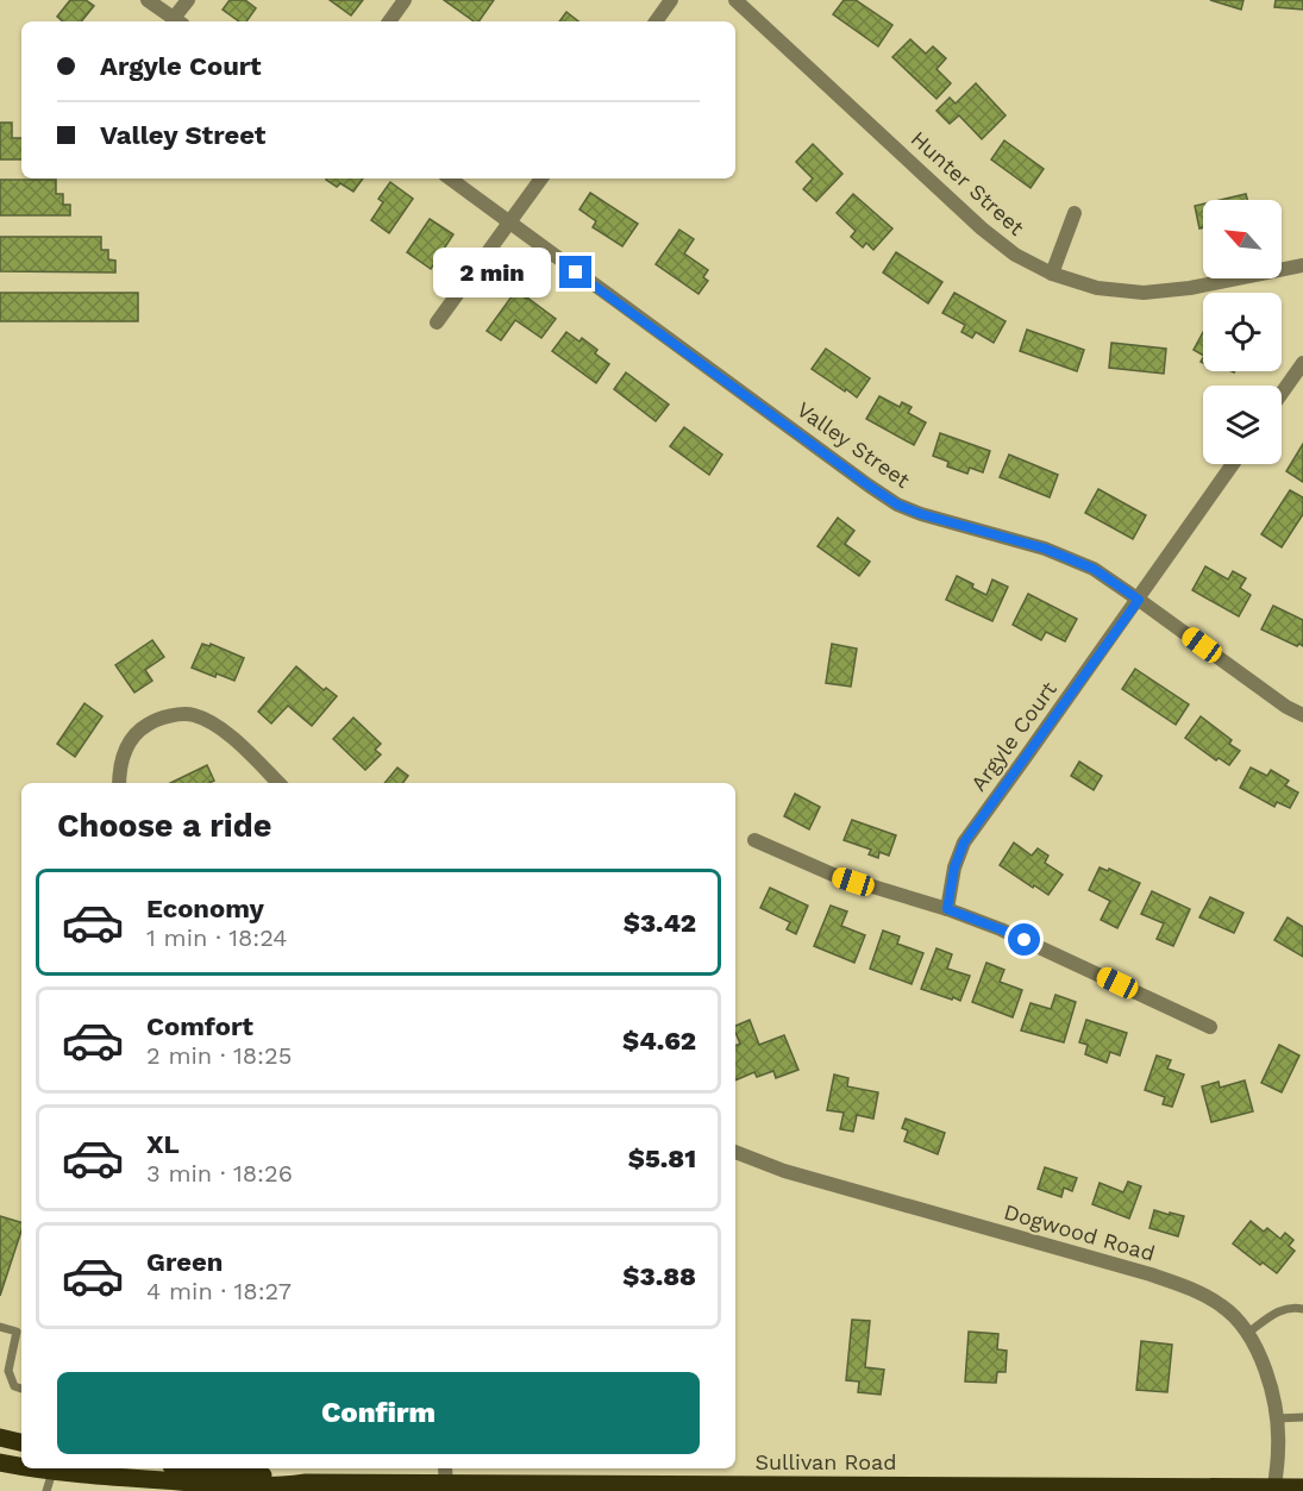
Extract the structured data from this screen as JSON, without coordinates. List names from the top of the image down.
{
  "streets": {
    "main road": ["Sullivan Road"],
    "street": [
      "Hunter Street",
      "Valley Street",
      "Argyle Court",
      "Dogwood Road"
    ]
  },
  "crossings": [
    ["Valley Street", "Argyle Court"],
    ["Dogwood Road", "Sullivan Road"]
  ],
  "north": "top left",
  "page": {
    "banner": ["Argyle Court", "Valley Street"],
    "bubble": "2 min",
    "heading": "Choose a ride",
    "list": [
      {
        "name": "Economy",
        "note": "1 min · 18:24",
        "value": "$3.42"
      },
      {
        "name": "Comfort",
        "note": "2 min · 18:25",
        "value": "$4.62"
      },
      {
        "name": "XL",
        "note": "3 min · 18:26",
        "value": "$5.81"
      },
      {
        "name": "Green",
        "note": "4 min · 18:27",
        "value": "$3.88"
      }
    ],
    "buttons": "Confirm"
  }
}
